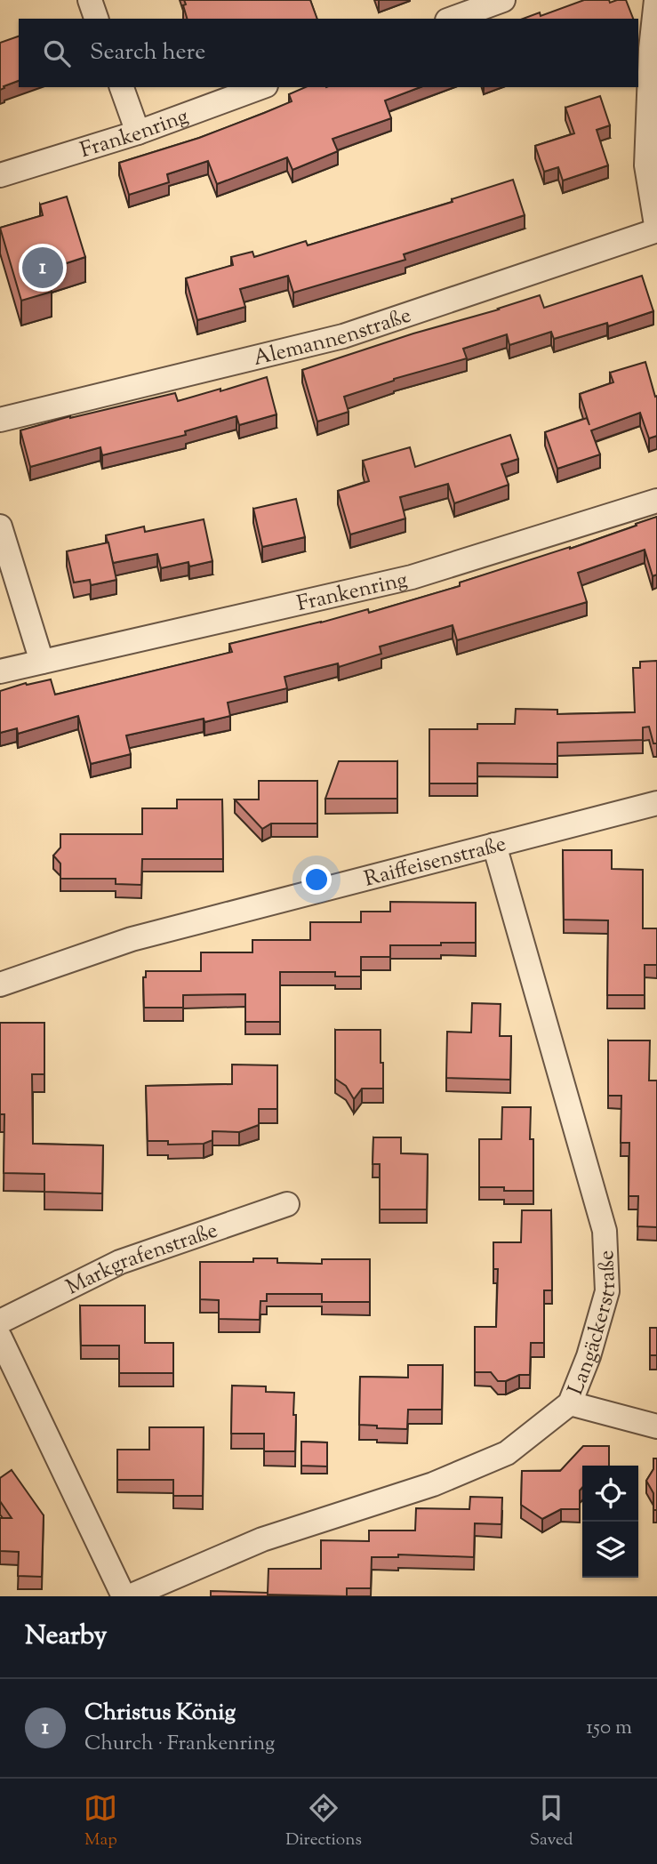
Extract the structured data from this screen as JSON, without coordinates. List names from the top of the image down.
{
  "streets": {
    "street": [
      "Frankenring",
      "Alemannenstraße",
      "Raiffeisenstraße",
      "Markgrafenstraße",
      "Langäckerstraße"
    ]
  },
  "crossings": [
    ["Raiffeisenstraße", "Langäckerstraße"]
  ],
  "page": {
    "search": "Search here",
    "pins": "1",
    "heading": "Nearby",
    "list": [
      {
        "mark": "1",
        "name": "Christus König",
        "note": "Church · Frankenring",
        "value": "150 m"
      }
    ],
    "nav": ["Map", "Directions", "Saved"]
  }
}
